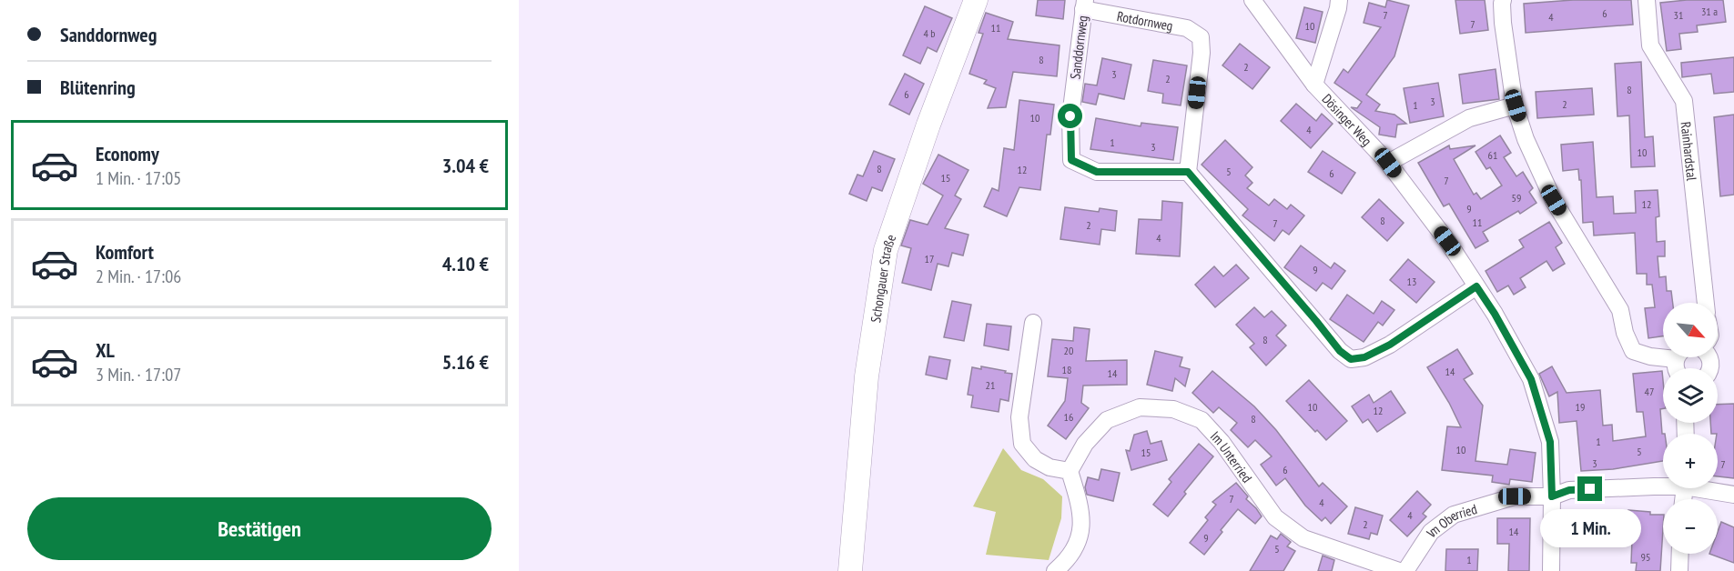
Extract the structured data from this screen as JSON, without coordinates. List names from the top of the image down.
{
  "streets": {
    "main road": ["Schongauer Straße"],
    "street": [
      "Rotdornweg",
      "Sanddornweg",
      "Dösinger Weg",
      "Rainhardstal",
      "Im Unterried",
      "Im Oberried"
    ]
  },
  "crossings": [
    ["Rotdornweg", "Sanddornweg"],
    ["Dösinger Weg", "Im Oberried"]
  ],
  "house_numbers": [
    "31 a",
    "6",
    "7",
    "31",
    "4",
    "7",
    "10",
    "11",
    "4 b",
    "8",
    "2",
    "3",
    "2",
    "8",
    "6",
    "3",
    "2",
    "1",
    "10",
    "4",
    "1",
    "3",
    "10",
    "61",
    "8",
    "12",
    "5",
    "6",
    "15",
    "7",
    "59",
    "12",
    "9",
    "8",
    "11",
    "7",
    "2",
    "4",
    "17",
    "9",
    "13",
    "8",
    "20",
    "18",
    "14",
    "14",
    "21",
    "47",
    "10",
    "19",
    "12",
    "16",
    "8",
    "1",
    "10",
    "5",
    "15",
    "3",
    "7",
    "6",
    "7",
    "4",
    "4",
    "2",
    "14",
    "9",
    "5",
    "95",
    "1"
  ],
  "north": "bottom right",
  "page": {
    "banner": ["Sanddornweg", "Blütenring"],
    "list": [
      {
        "name": "Economy",
        "note": "1 Min. · 17:05",
        "value": "3.04 €"
      },
      {
        "name": "Komfort",
        "note": "2 Min. · 17:06",
        "value": "4.10 €"
      },
      {
        "name": "XL",
        "note": "3 Min. · 17:07",
        "value": "5.16 €"
      }
    ],
    "map_buttons": ["+", "−"],
    "buttons": "Bestätigen",
    "bubble": "1 Min."
  }
}
